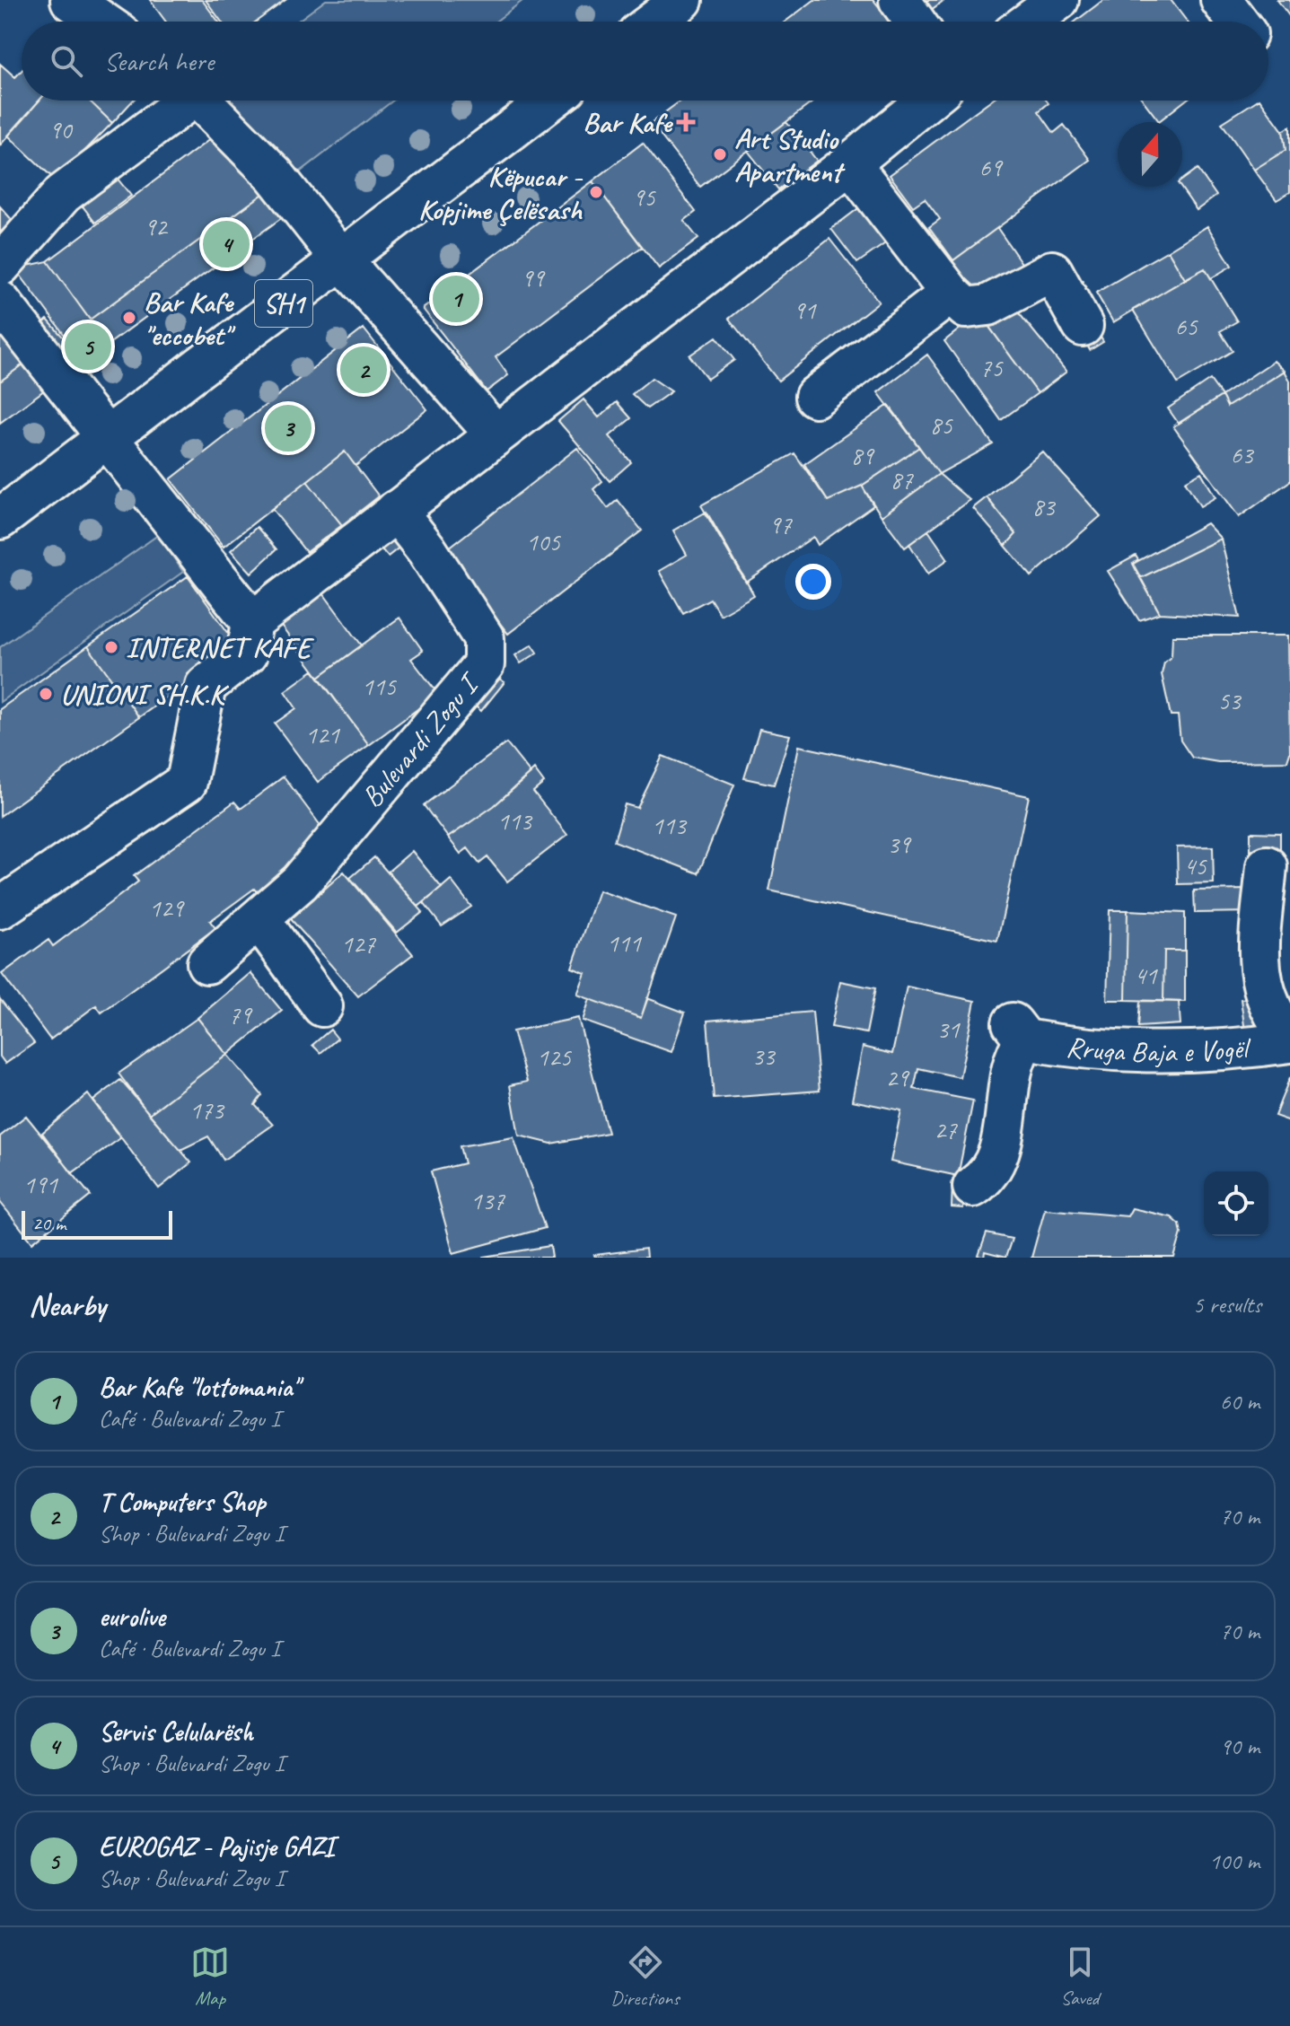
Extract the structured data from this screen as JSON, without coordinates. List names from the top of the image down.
{
  "streets": {
    "street": ["SH1", "Bulevardi Zogu I", "Rruga Baja e Vogël"]
  },
  "places": {
    "health": ["Bar Kafe"],
    "other": [
      "Art Studio Apartment",
      "Këpucar - Kopjime Çelësash",
      "Bar Kafe \"eccobet\"",
      "INTERNET KAFE",
      "UNIONI SH.K.K"
    ]
  },
  "house_numbers": [
    "90",
    "69",
    "95",
    "92",
    "99",
    "91",
    "65",
    "75",
    "85",
    "63",
    "89",
    "87",
    "83",
    "97",
    "105",
    "115",
    "53",
    "121",
    "113",
    "113",
    "39",
    "45",
    "129",
    "111",
    "127",
    "41",
    "79",
    "31",
    "33",
    "125",
    "29",
    "173",
    "27",
    "191",
    "137"
  ],
  "scale_bar": "20 m",
  "north": "top",
  "page": {
    "search": "Search here",
    "pins": [
      "4",
      "1",
      "5",
      "2",
      "3"
    ],
    "scale": "20 m",
    "heading": ["Nearby", "5 results"],
    "list": [
      {
        "mark": "1",
        "name": "Bar Kafe \"lottomania\"",
        "note": "Café · Bulevardi Zogu I",
        "value": "60 m"
      },
      {
        "mark": "2",
        "name": "T Computers Shop",
        "note": "Shop · Bulevardi Zogu I",
        "value": "70 m"
      },
      {
        "mark": "3",
        "name": "eurolive",
        "note": "Café · Bulevardi Zogu I",
        "value": "70 m"
      },
      {
        "mark": "4",
        "name": "Servis Celularësh",
        "note": "Shop · Bulevardi Zogu I",
        "value": "90 m"
      },
      {
        "mark": "5",
        "name": "EUROGAZ - Pajisje GAZI",
        "note": "Shop · Bulevardi Zogu I",
        "value": "100 m"
      }
    ],
    "nav": ["Map", "Directions", "Saved"]
  }
}
